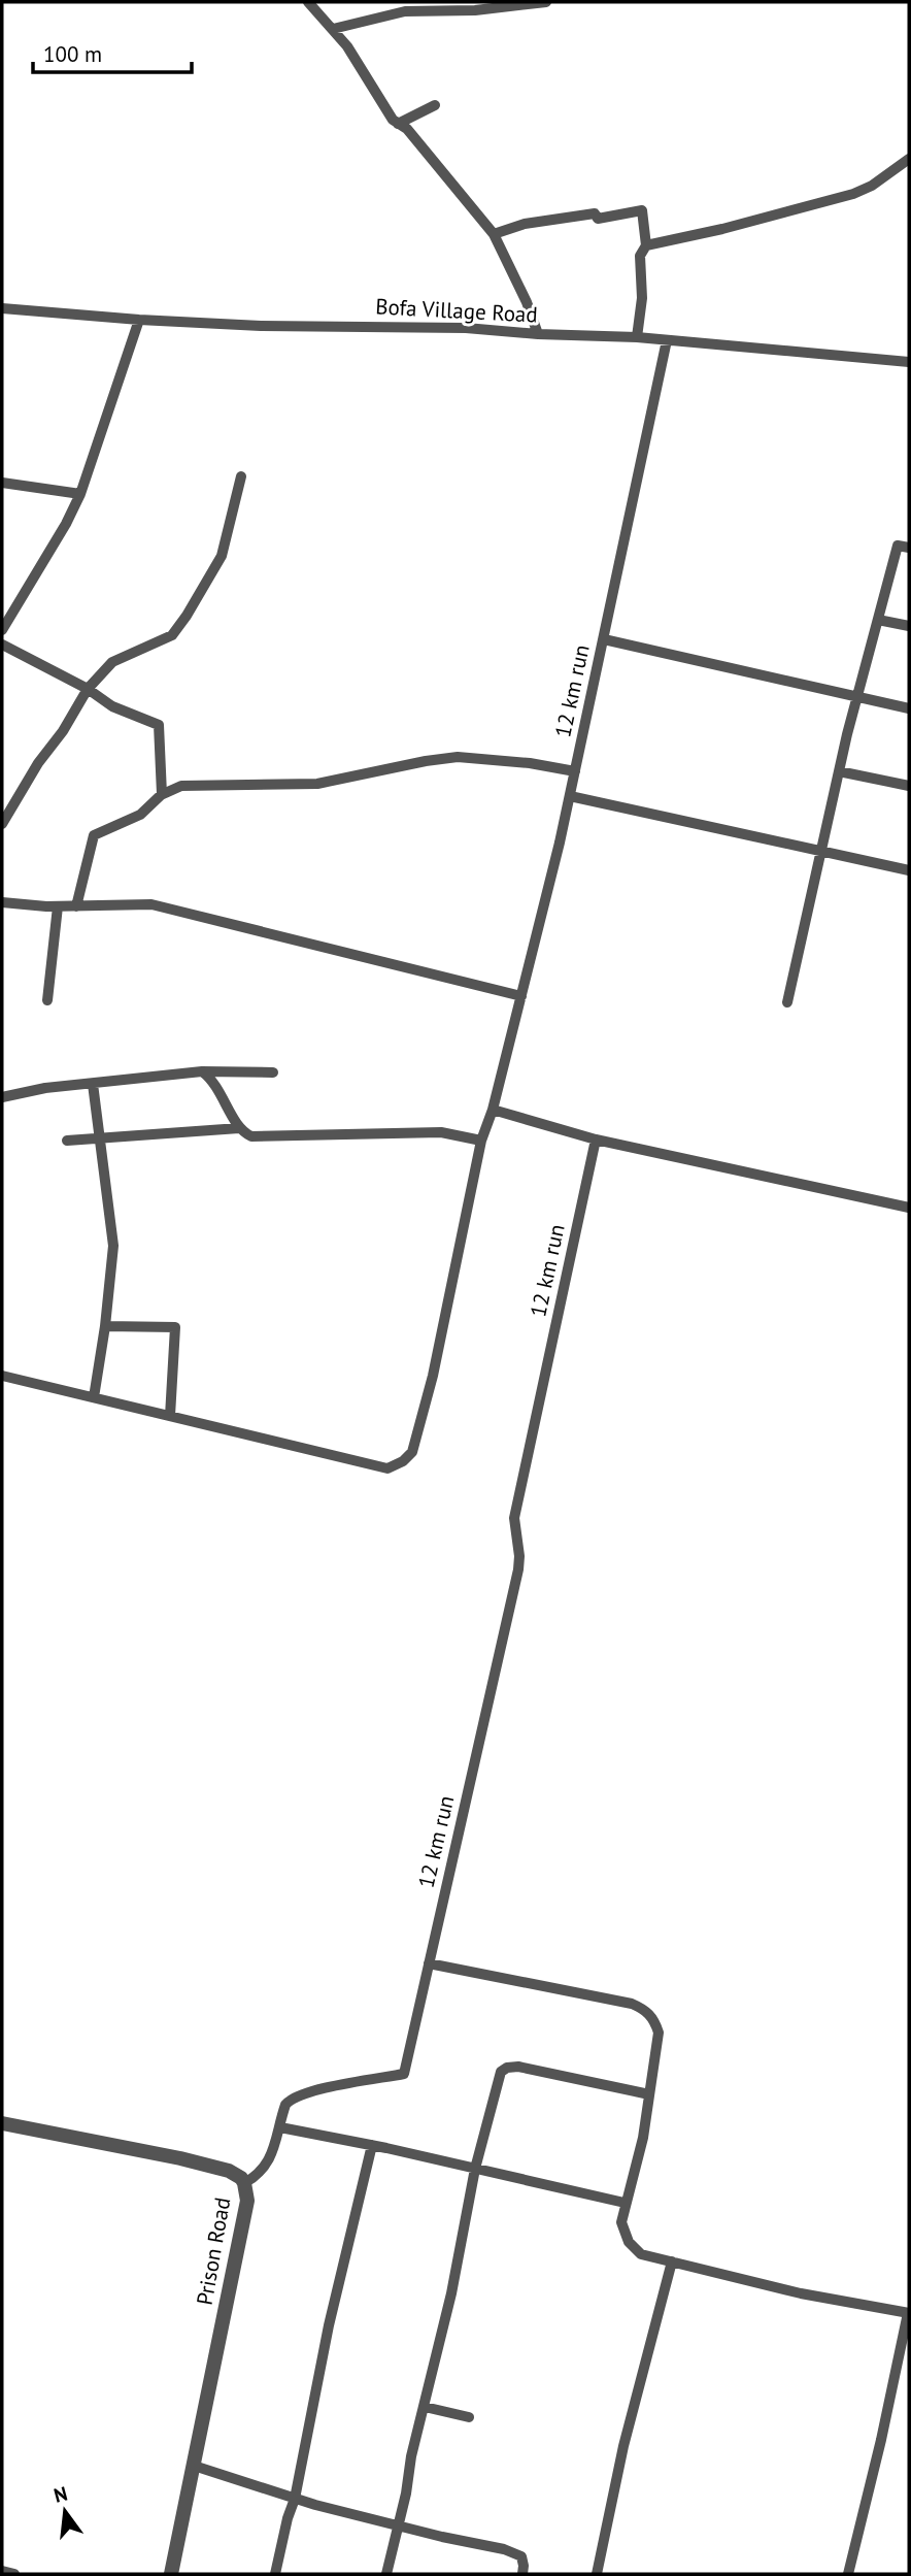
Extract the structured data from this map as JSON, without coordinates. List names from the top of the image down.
{
  "streets": {
    "street": ["Bofa Village Road", "12 km run", "Prison Road"]
  },
  "crossings": [
    ["Bofa Village Road", "12 km run"],
    ["12 km run", "Prison Road"]
  ],
  "scale_bar": "100 m",
  "north": "top"
}
